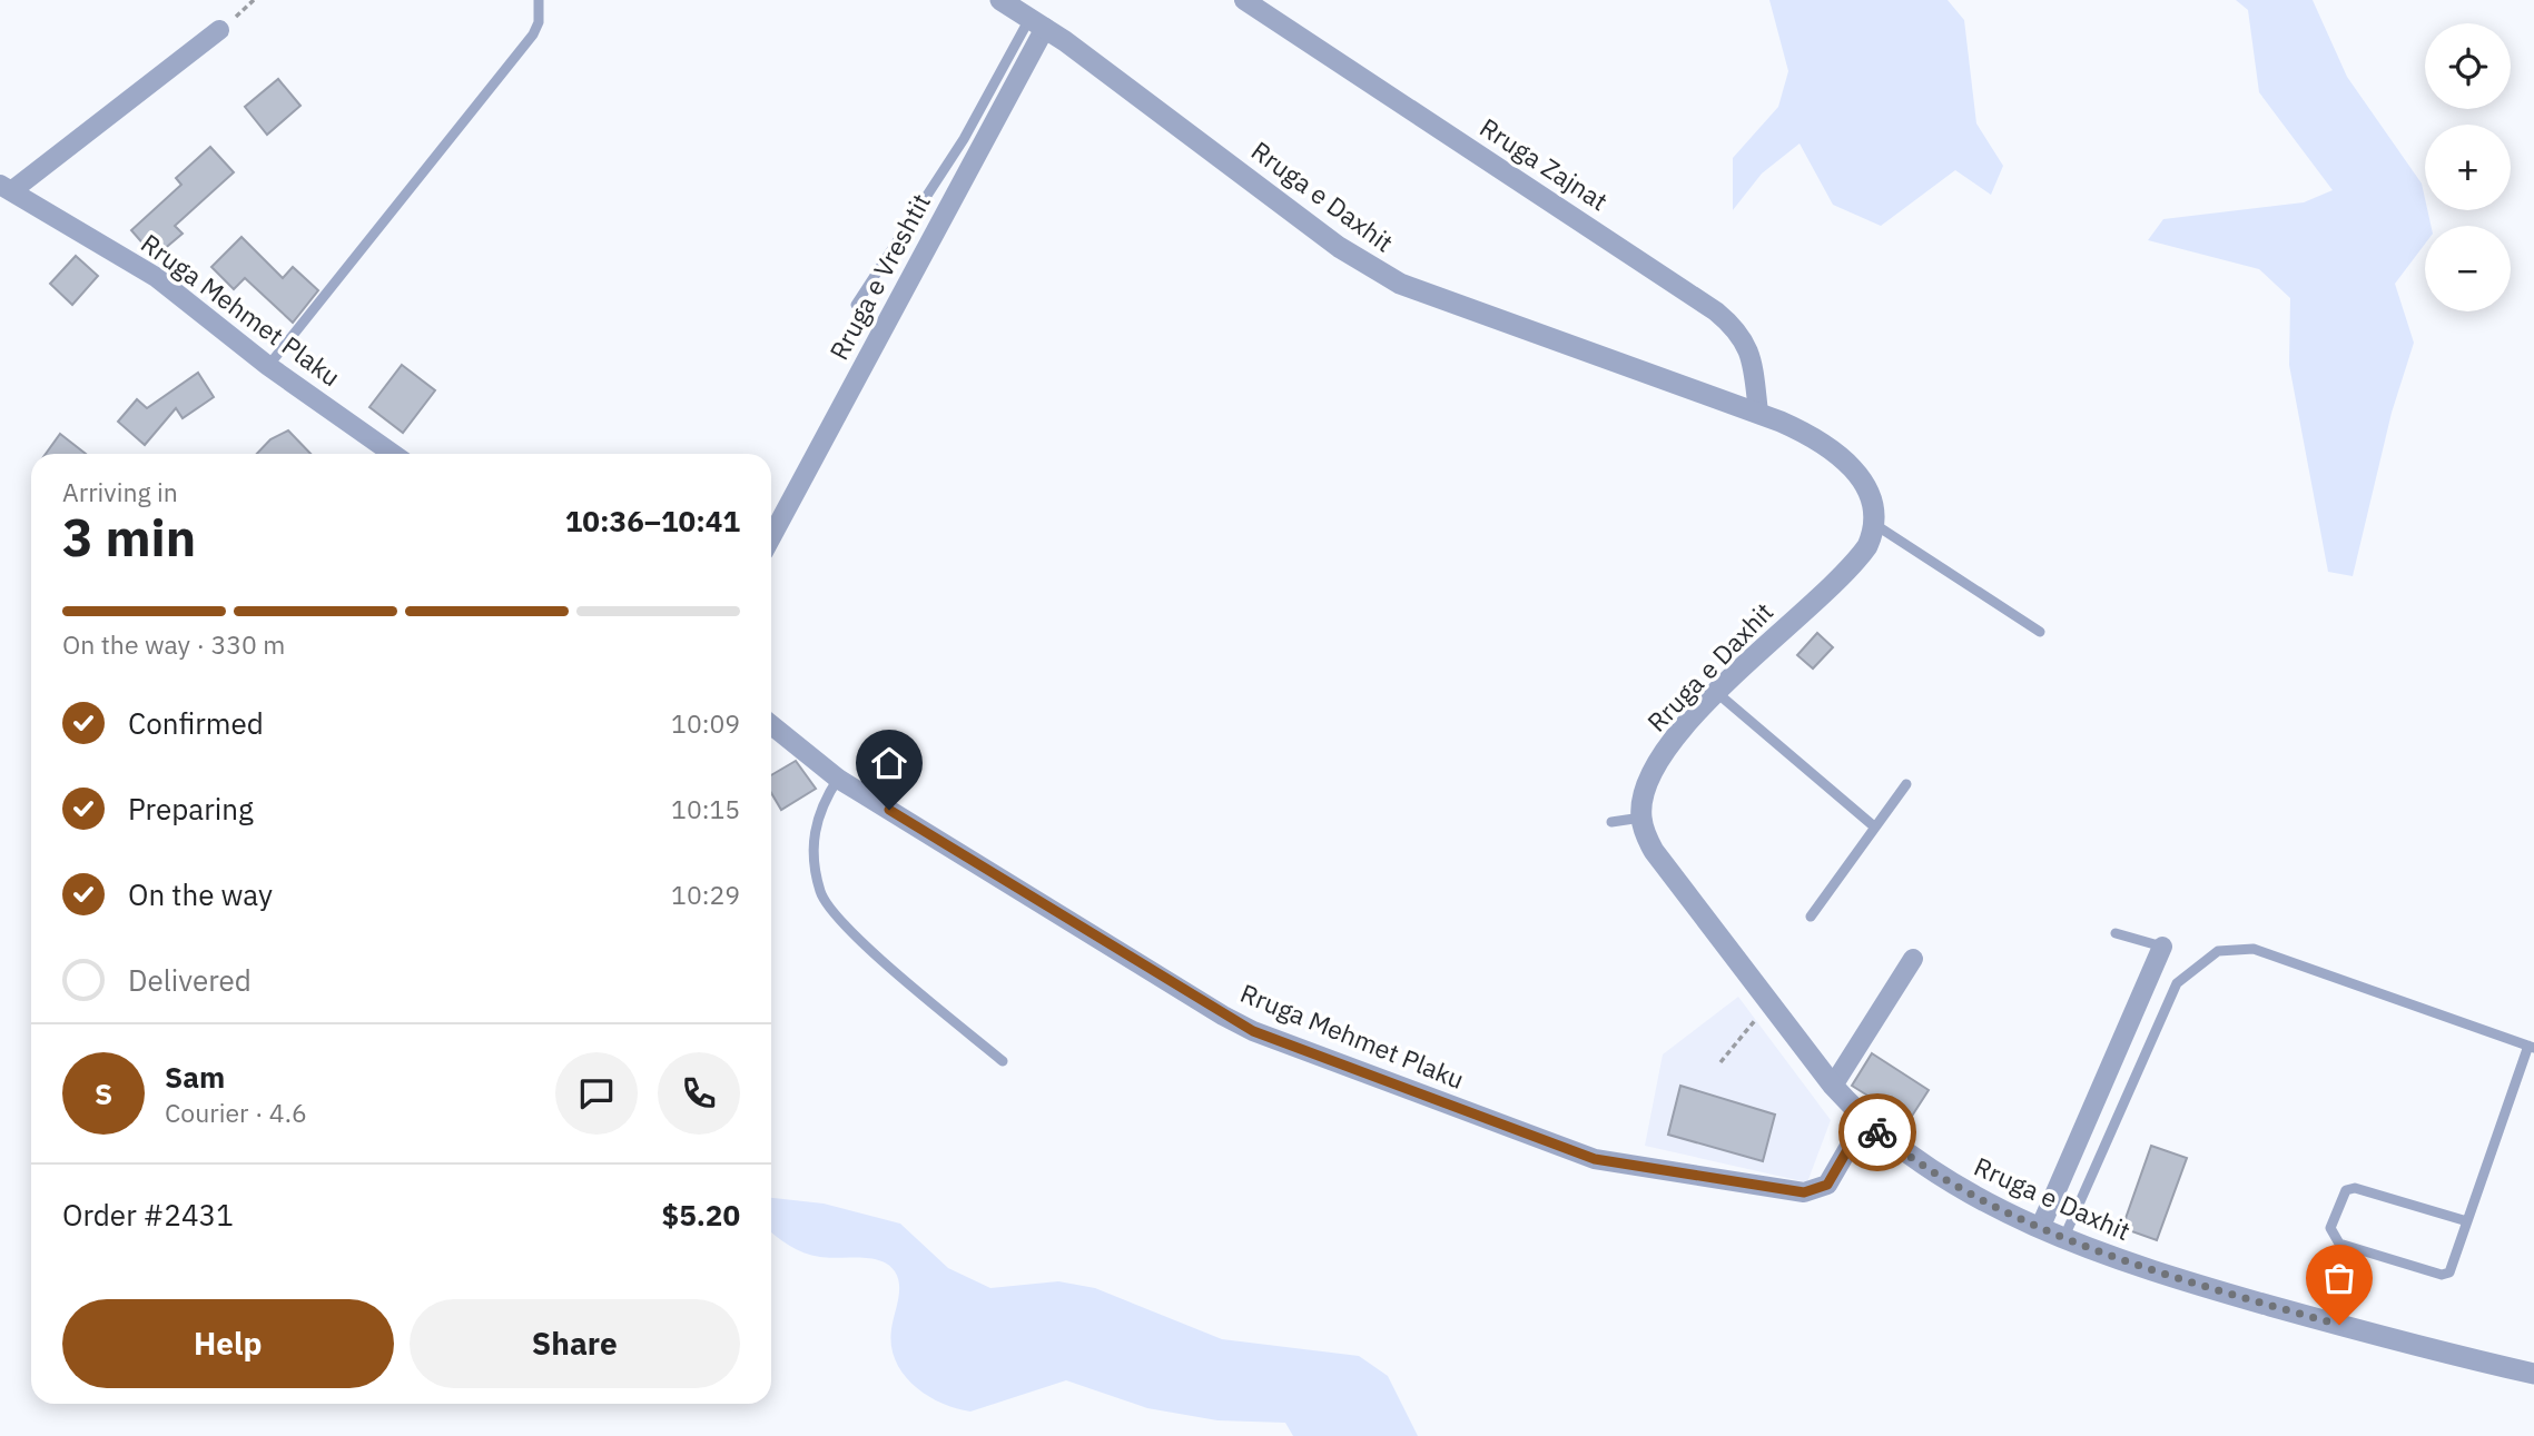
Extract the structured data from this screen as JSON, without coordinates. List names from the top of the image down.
{
  "streets": {
    "street": [
      "Rruga Zajnat",
      "Rruga e Daxhit",
      "Rruga e Vreshtit",
      "Rruga Mehmet Plaku"
    ]
  },
  "crossings": [
    ["Rruga Zajnat", "Rruga e Daxhit"],
    ["Rruga e Daxhit", "Rruga e Vreshtit"],
    ["Rruga e Daxhit", "Rruga Mehmet Plaku"]
  ],
  "page": {
    "map_buttons": ["+", "−"],
    "heading": ["3 min", "Arriving in", "10:36–10:41"],
    "panel": [
      "Sam",
      "Courier · 4.6",
      "Order #2431",
      "$5.20"
    ],
    "bar": "On the way · 330 m",
    "list": [
      ["Confirmed", "10:09"],
      ["Preparing", "10:15"],
      ["On the way", "10:29"],
      "Delivered"
    ],
    "round": "S",
    "buttons": ["Help", "Share"]
  }
}
